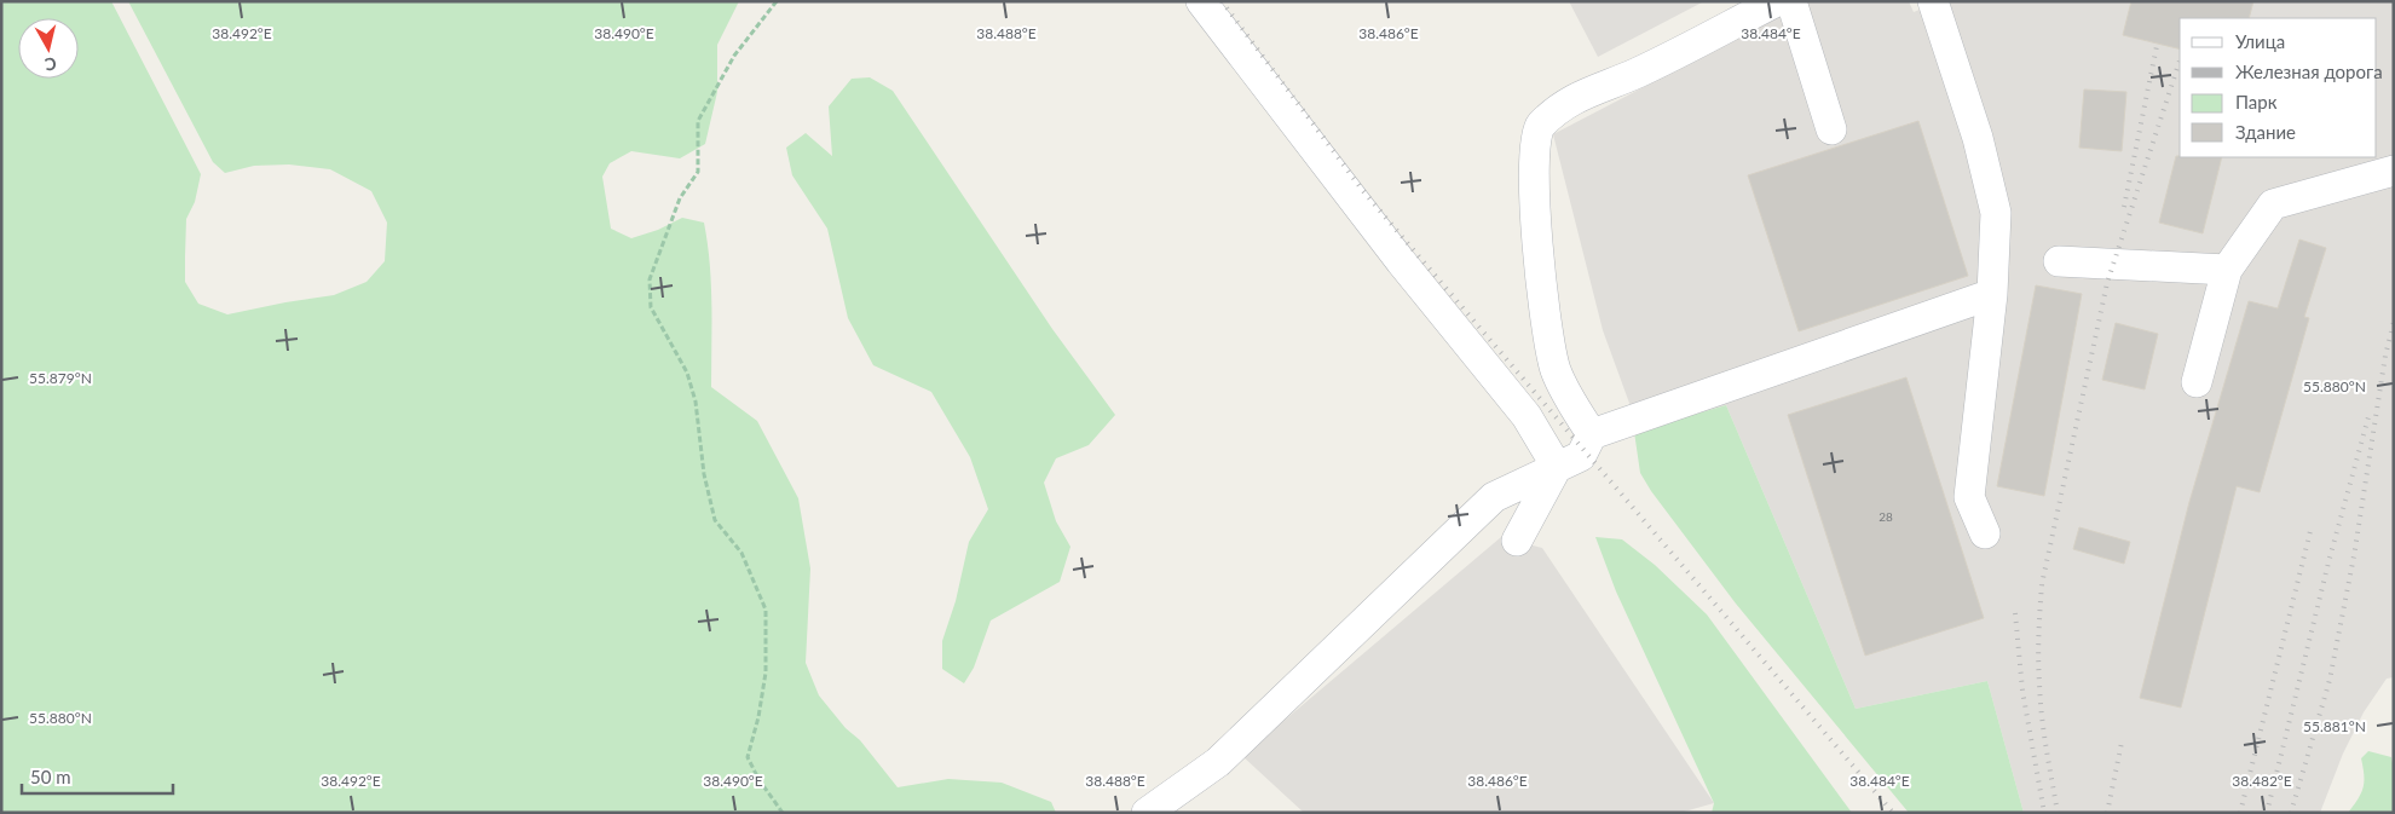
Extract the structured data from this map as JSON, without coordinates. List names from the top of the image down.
{
  "house_numbers": ["28"],
  "legend": [
    "Улица",
    "Железная дорога",
    "Парк",
    "Здание"
  ],
  "scale_bar": "50 m",
  "north": "bottom",
  "coordinates": [
    "38.492°E",
    "38.490°E",
    "38.488°E",
    "38.486°E",
    "38.484°E",
    "55.879°N",
    "55.880°N",
    "55.881°N",
    "38.482°E"
  ]
}
